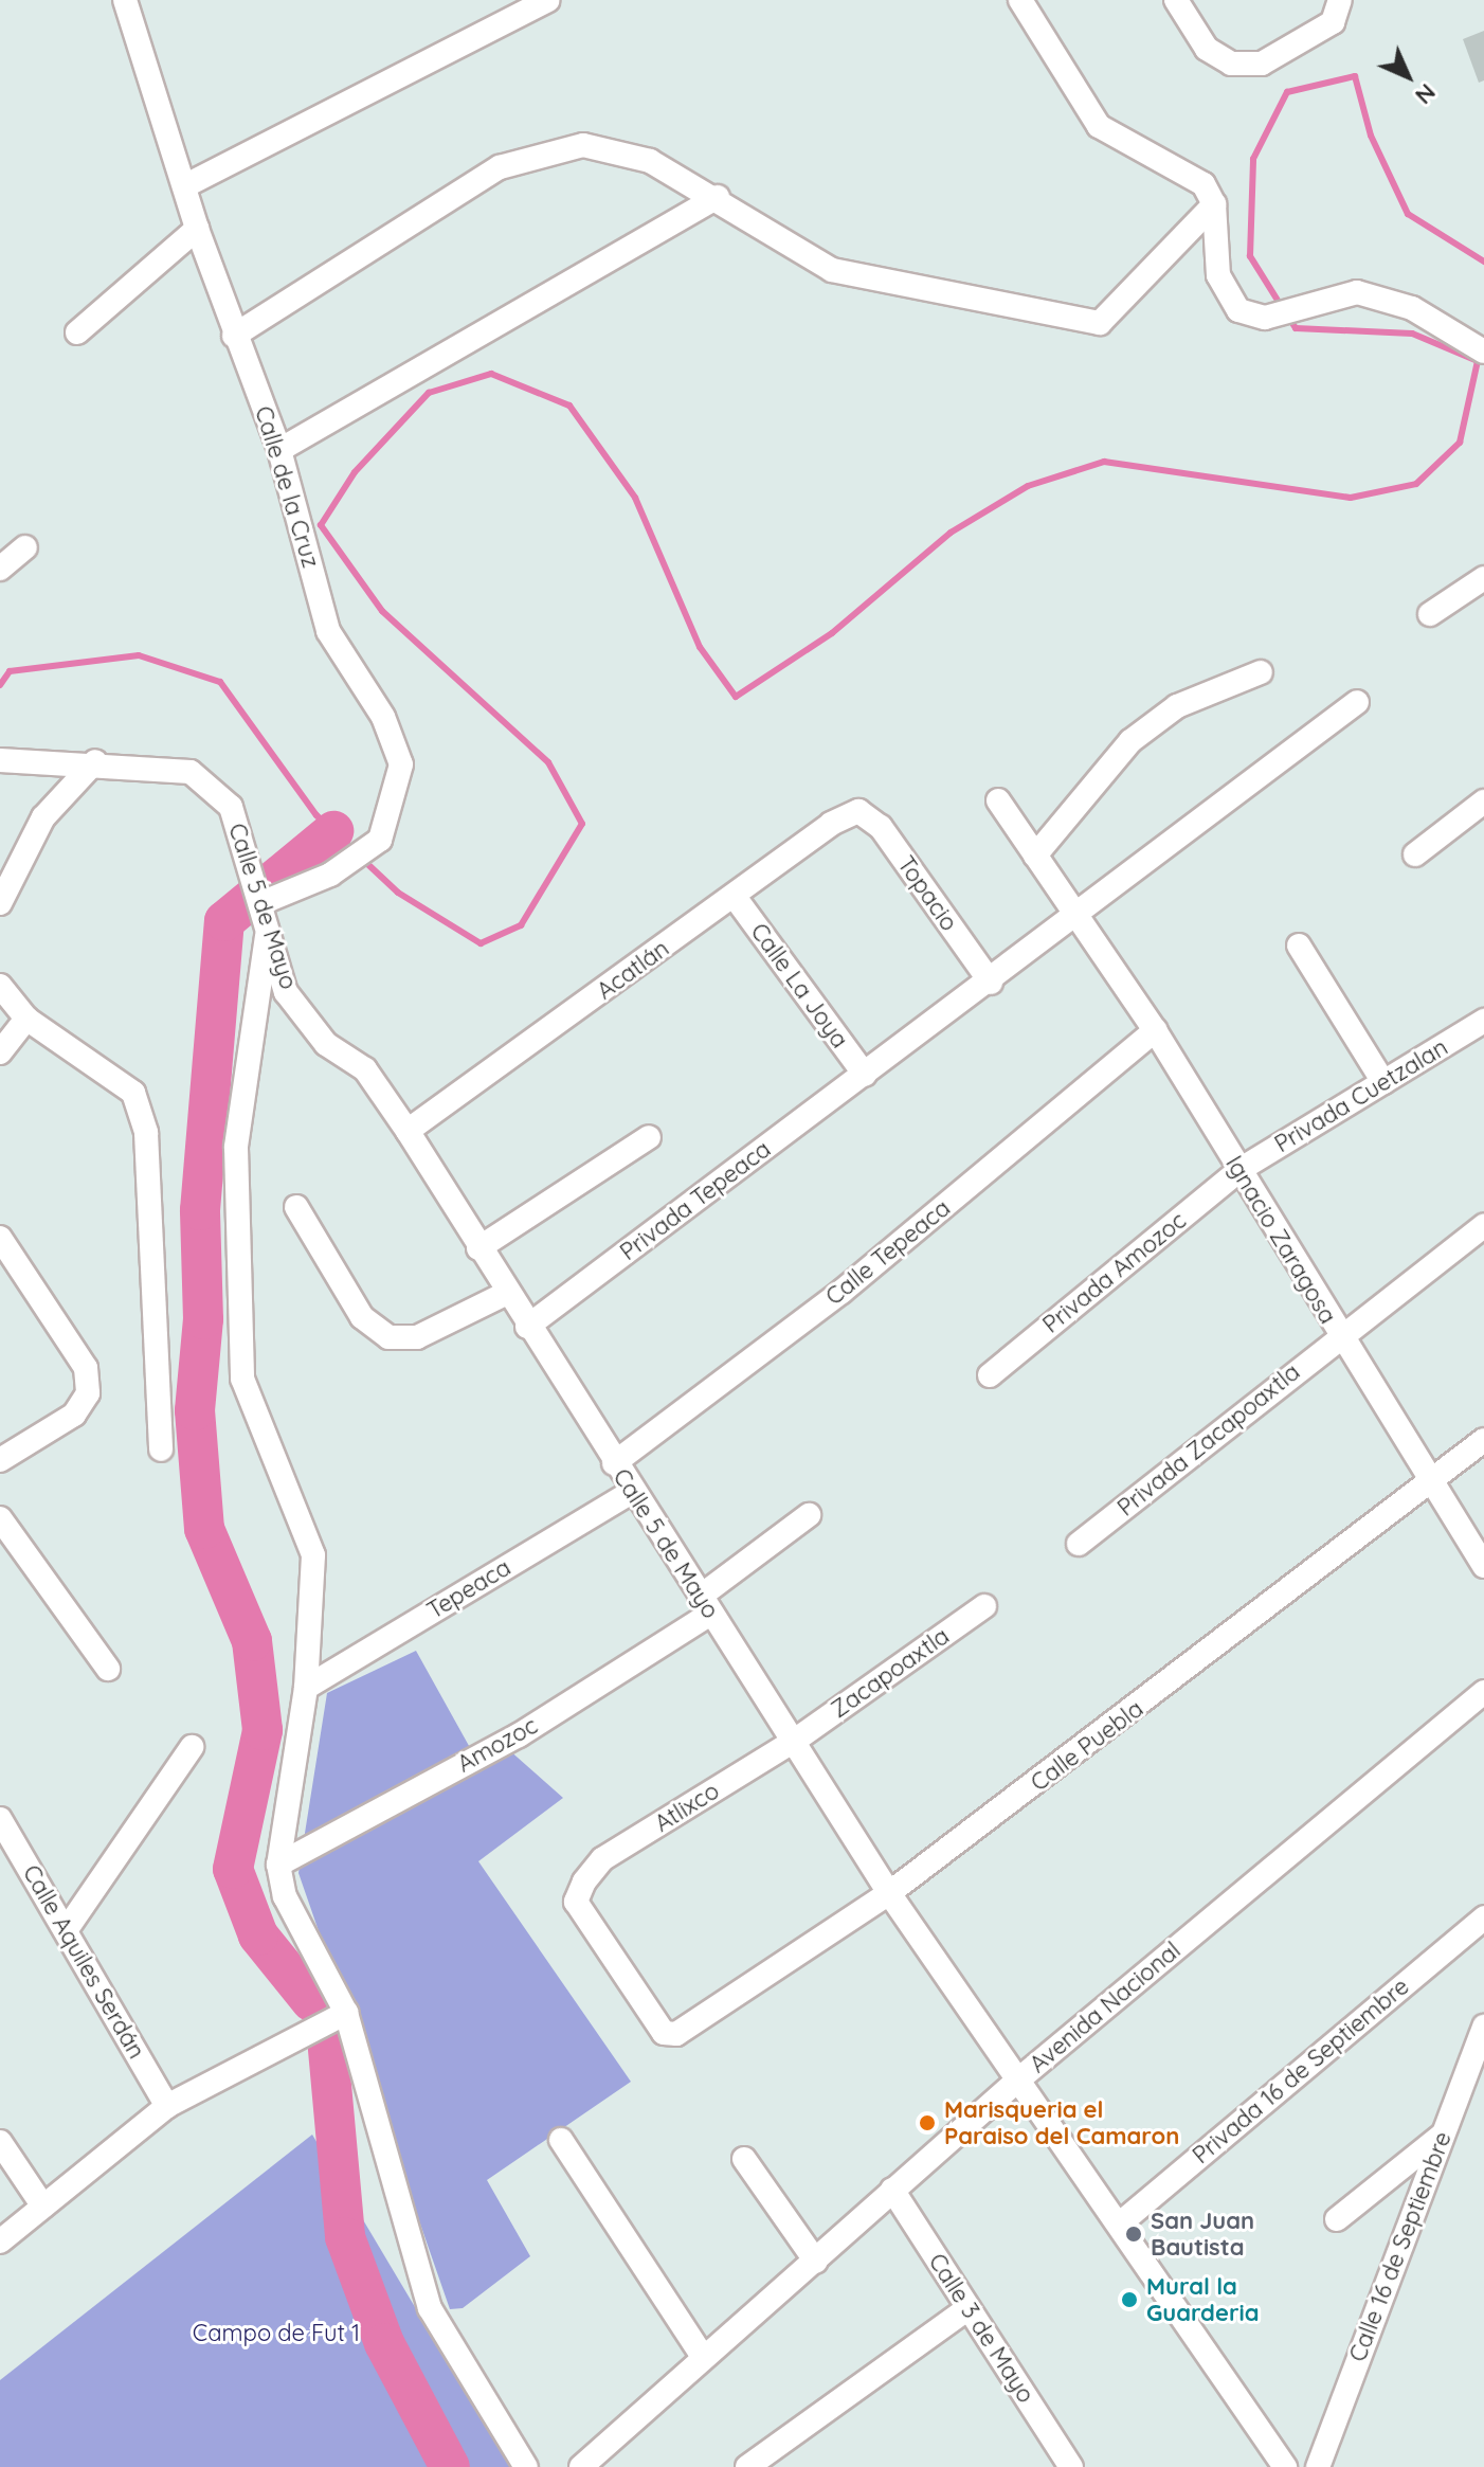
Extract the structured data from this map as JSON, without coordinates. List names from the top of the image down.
{
  "streets": {
    "street": [
      "Calle de la Cruz",
      "Topacio",
      "Calle 5 de Mayo",
      "Acatlán",
      "Calle La Joya",
      "Privada Cuetzalan",
      "Privada Tepeaca",
      "Ignacio Zaragosa",
      "Calle Tepeaca",
      "Privada Amozoc",
      "Privada Zacapoaxtla",
      "Tepeaca",
      "Zacapoaxtla",
      "Amozoc",
      "Calle Puebla",
      "Atlixco",
      "Calle Aquiles Serdán",
      "Avenida Nacional",
      "Privada 16 de Septiembre",
      "Calle 16 de Septiembre",
      "Calle 3 de Mayo"
    ]
  },
  "crossings": [
    ["Calle de la Cruz", "Calle 5 de Mayo"],
    ["Topacio", "Acatlán"],
    ["Calle 5 de Mayo", "Acatlán"],
    ["Calle 5 de Mayo", "Privada Tepeaca"],
    ["Calle 5 de Mayo", "Calle Tepeaca"],
    ["Calle 5 de Mayo", "Tepeaca"],
    ["Calle 5 de Mayo", "Zacapoaxtla"],
    ["Calle 5 de Mayo", "Amozoc"],
    ["Calle 5 de Mayo", "Calle Puebla"],
    ["Calle 5 de Mayo", "Atlixco"],
    ["Calle 5 de Mayo", "Avenida Nacional"],
    ["Calle 5 de Mayo", "Privada 16 de Septiembre"],
    ["Acatlán", "Calle La Joya"],
    ["Calle La Joya", "Privada Tepeaca"],
    ["Privada Cuetzalan", "Ignacio Zaragosa"],
    ["Privada Cuetzalan", "Privada Amozoc"],
    ["Ignacio Zaragosa", "Calle Tepeaca"],
    ["Ignacio Zaragosa", "Privada Amozoc"],
    ["Ignacio Zaragosa", "Privada Zacapoaxtla"],
    ["Ignacio Zaragosa", "Calle Puebla"],
    ["Zacapoaxtla", "Atlixco"],
    ["Calle Puebla", "Atlixco"],
    ["Avenida Nacional", "Calle 3 de Mayo"]
  ],
  "parks": ["Campo de Fut 1"],
  "places": ["Marisqueria el Paraiso del Camaron", "San Juan Bautista", "Mural la Guarderia"],
  "north": "bottom right"
}
